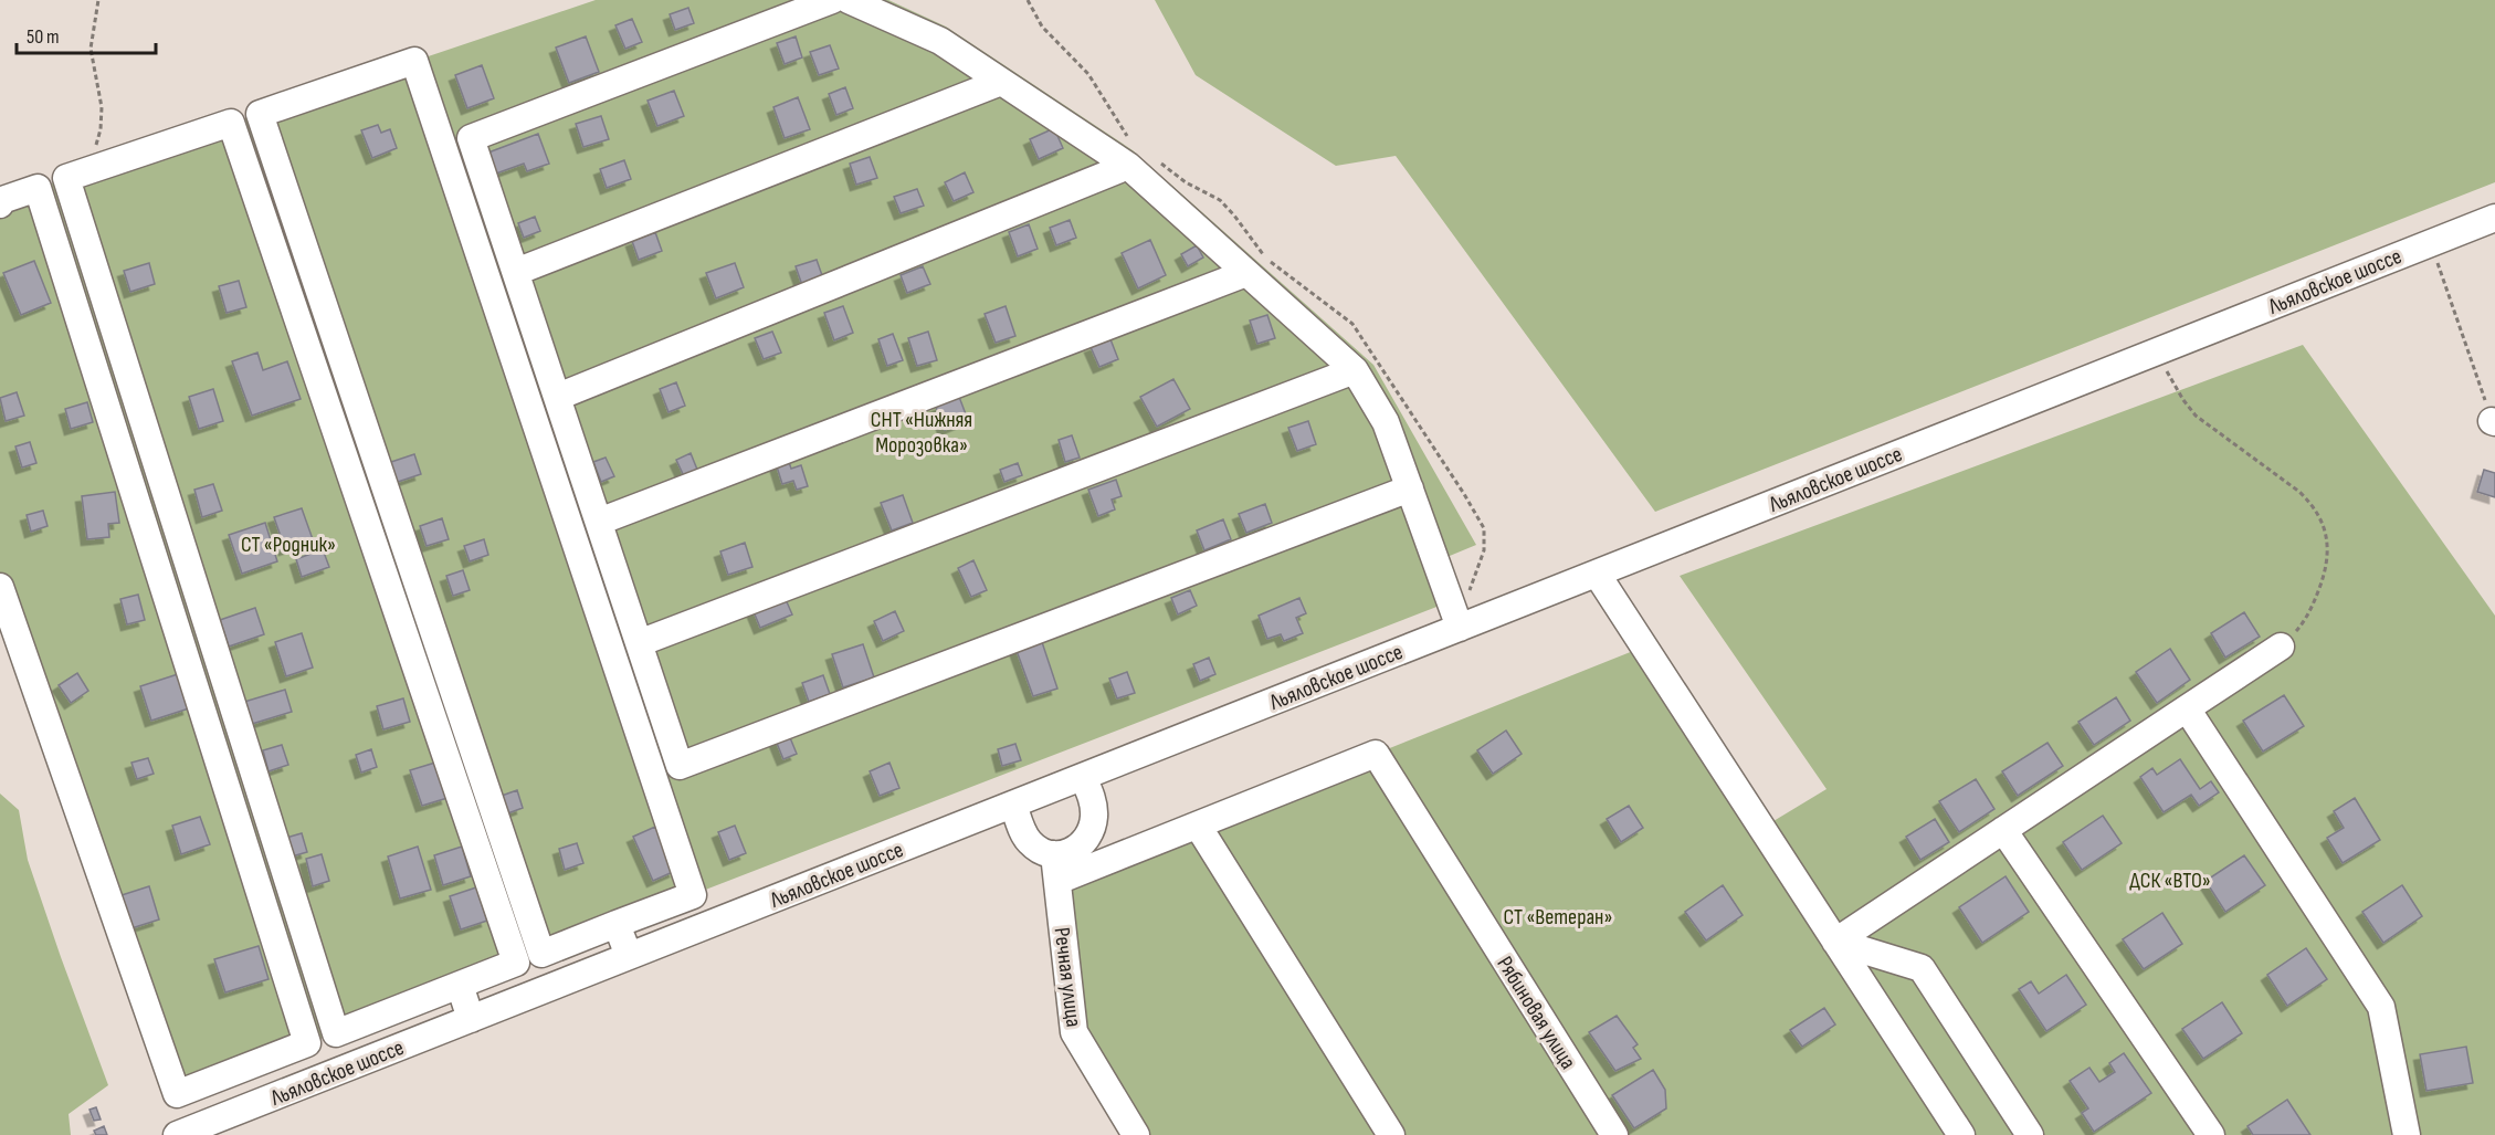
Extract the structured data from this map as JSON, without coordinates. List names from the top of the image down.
{
  "streets": {
    "street": ["Льяловское шоссе", "Речная улица", "Рябиновая улица"]
  },
  "crossings": [
    ["Льяловское шоссе", "Речная улица"]
  ],
  "parks": [
    "СНТ «Нижняя Морозовка»",
    "СТ «Родник»",
    "ДСК «ВТО»",
    "СТ «Ветеран»"
  ],
  "scale_bar": "50 m"
}
